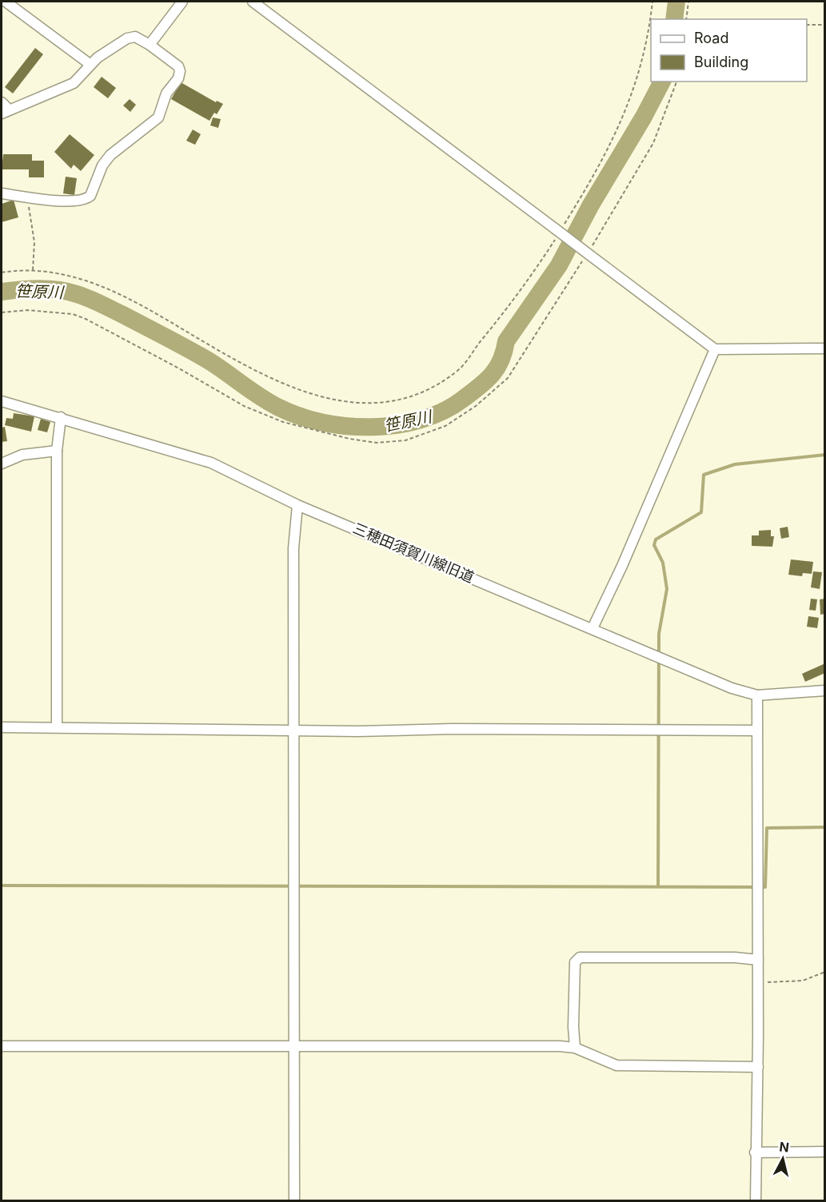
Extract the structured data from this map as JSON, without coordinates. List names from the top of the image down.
{
  "streets": {
    "street": ["三穂田須賀川線旧道"]
  },
  "water": ["笹原川"],
  "legend": ["Road", "Building"],
  "north": "top"
}
